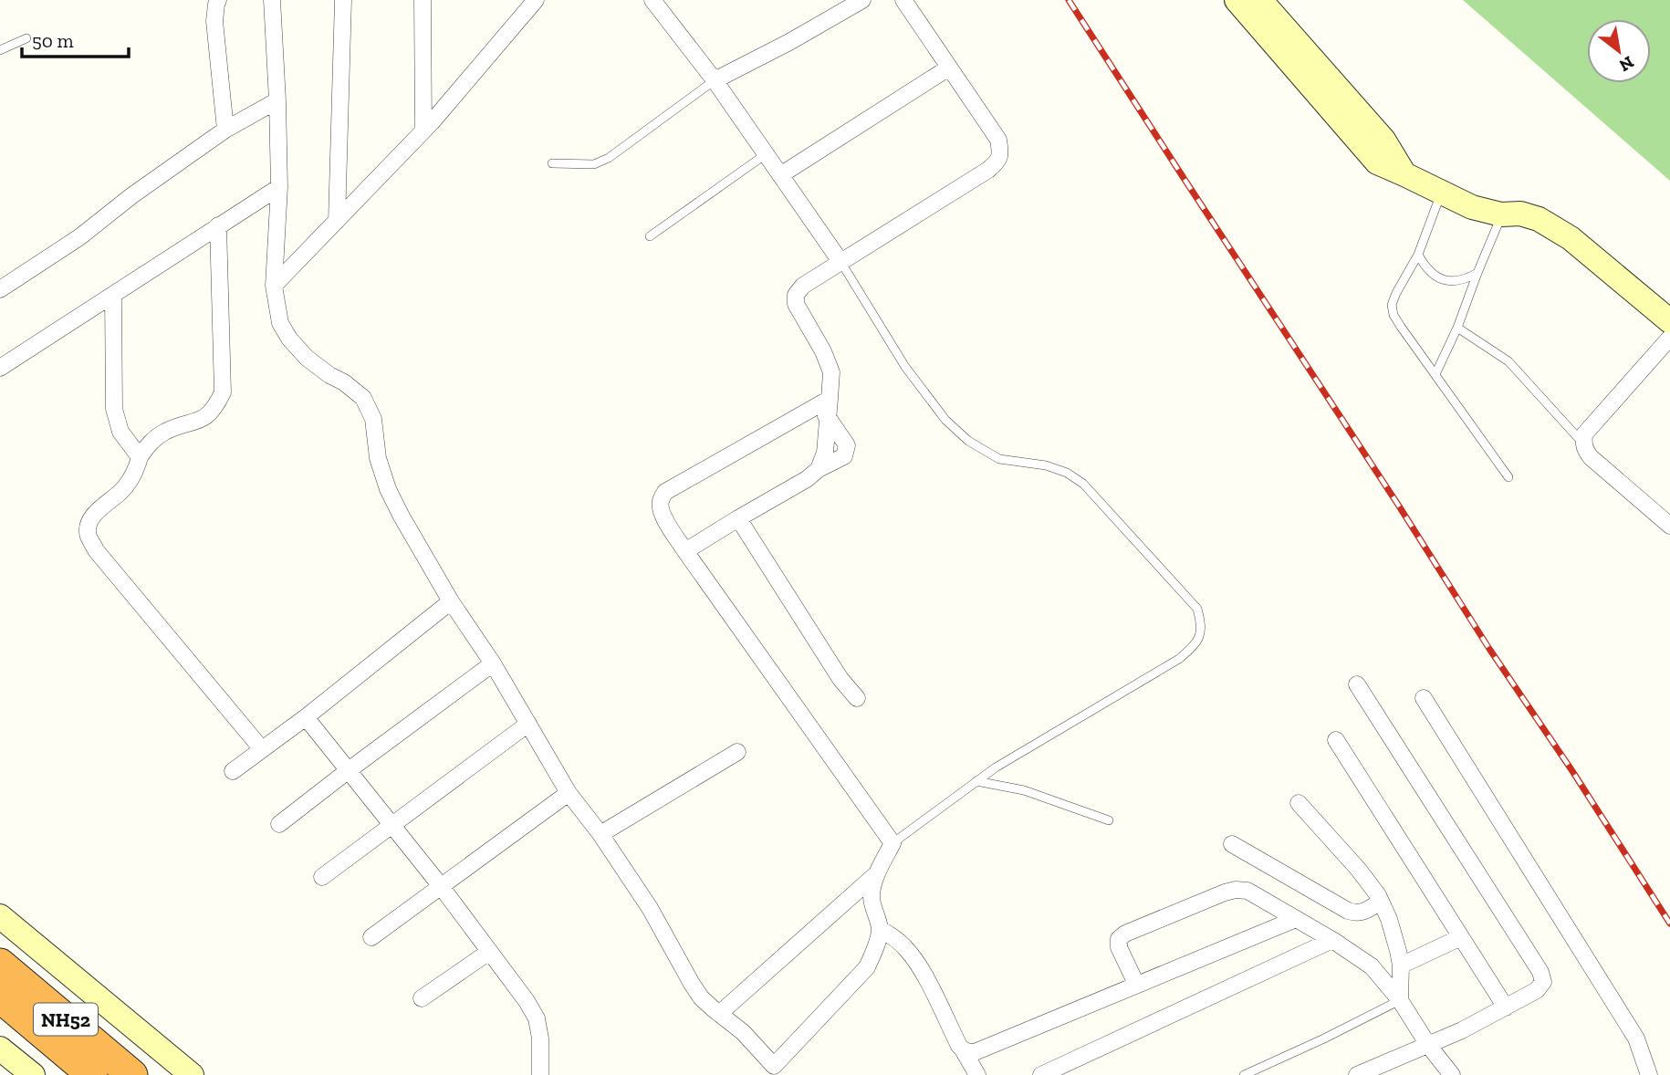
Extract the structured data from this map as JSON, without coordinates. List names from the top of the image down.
{
  "streets": {
    "highway": ["NH52"]
  },
  "scale_bar": "50 m",
  "north": "bottom right"
}
